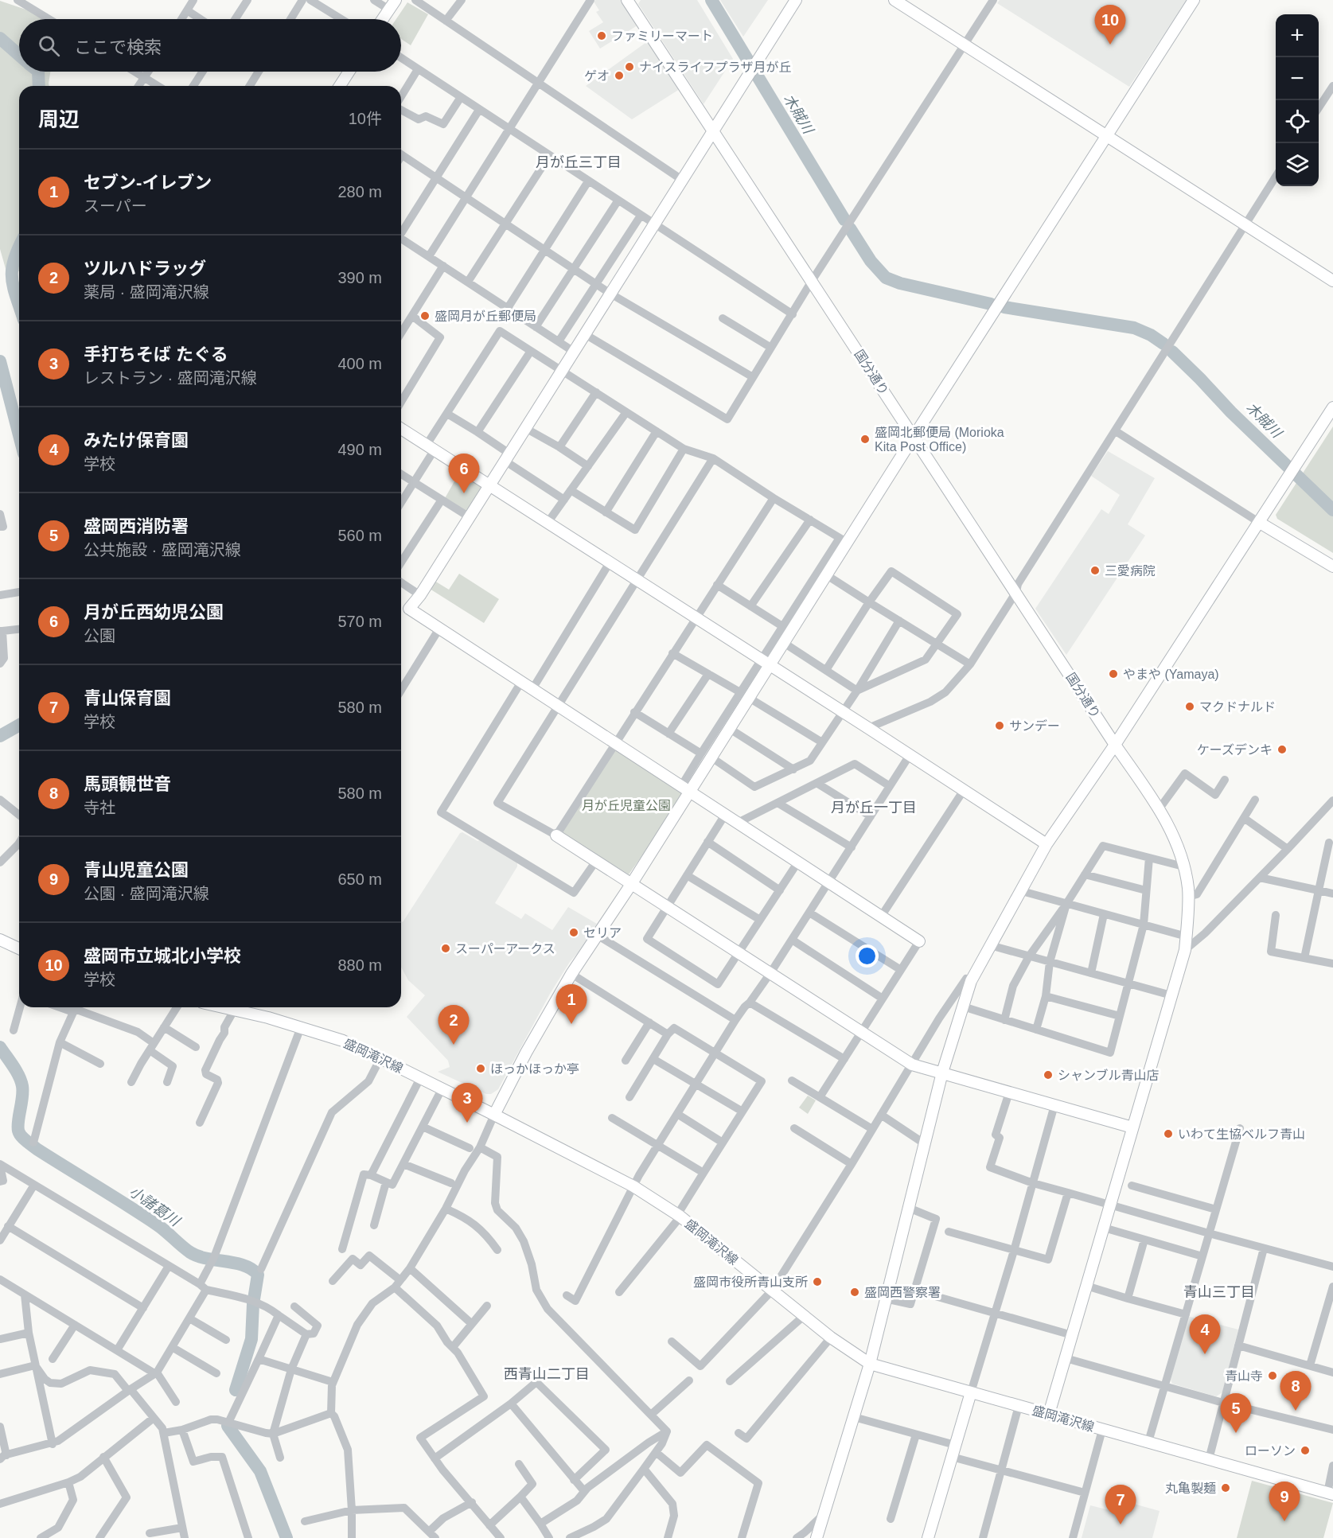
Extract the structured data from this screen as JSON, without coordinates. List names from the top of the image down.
{
  "streets": {
    "street": ["国分通り", "盛岡滝沢線"]
  },
  "crossings": [
    ["国分通り", "盛岡滝沢線"]
  ],
  "districts": [
    "月が丘三丁目",
    "月が丘一丁目",
    "青山三丁目",
    "西青山二丁目"
  ],
  "water": ["木賊川", "小諸葛川"],
  "parks": ["月が丘児童公園"],
  "places": [
    "ファミリーマート",
    "ナイスライフプラザ月が丘",
    "ゲオ",
    "盛岡月が丘郵便局",
    "盛岡北郵便局 (Morioka Kita Post Office)",
    "三愛病院",
    "やまや (Yamaya)",
    "マクドナルド",
    "サンデー",
    "ケーズデンキ",
    "セリア",
    "スーパーアークス",
    "ほっかほっか亭",
    "シャンブル青山店",
    "いわて生協ベルフ青山",
    "盛岡市役所青山支所",
    "盛岡西警察署",
    "青山寺",
    "ローソン",
    "丸亀製麺"
  ],
  "page": {
    "pins": [
      "10",
      "6",
      "1",
      "2",
      "3",
      "4",
      "8",
      "5",
      "9",
      "7"
    ],
    "map_buttons": ["+", "−"],
    "search": "ここで検索",
    "heading": ["周辺", "10件"],
    "list": [
      {
        "mark": "1",
        "name": "セブン-イレブン",
        "note": "スーパー",
        "value": "280 m"
      },
      {
        "mark": "2",
        "name": "ツルハドラッグ",
        "note": "薬局 · 盛岡滝沢線",
        "value": "390 m"
      },
      {
        "mark": "3",
        "name": "手打ちそば たぐる",
        "note": "レストラン · 盛岡滝沢線",
        "value": "400 m"
      },
      {
        "mark": "4",
        "name": "みたけ保育園",
        "note": "学校",
        "value": "490 m"
      },
      {
        "mark": "5",
        "name": "盛岡西消防署",
        "note": "公共施設 · 盛岡滝沢線",
        "value": "560 m"
      },
      {
        "mark": "6",
        "name": "月が丘西幼児公園",
        "note": "公園",
        "value": "570 m"
      },
      {
        "mark": "7",
        "name": "青山保育園",
        "note": "学校",
        "value": "580 m"
      },
      {
        "mark": "8",
        "name": "馬頭観世音",
        "note": "寺社",
        "value": "580 m"
      },
      {
        "mark": "9",
        "name": "青山児童公園",
        "note": "公園 · 盛岡滝沢線",
        "value": "650 m"
      },
      {
        "mark": "10",
        "name": "盛岡市立城北小学校",
        "note": "学校",
        "value": "880 m"
      }
    ]
  }
}
